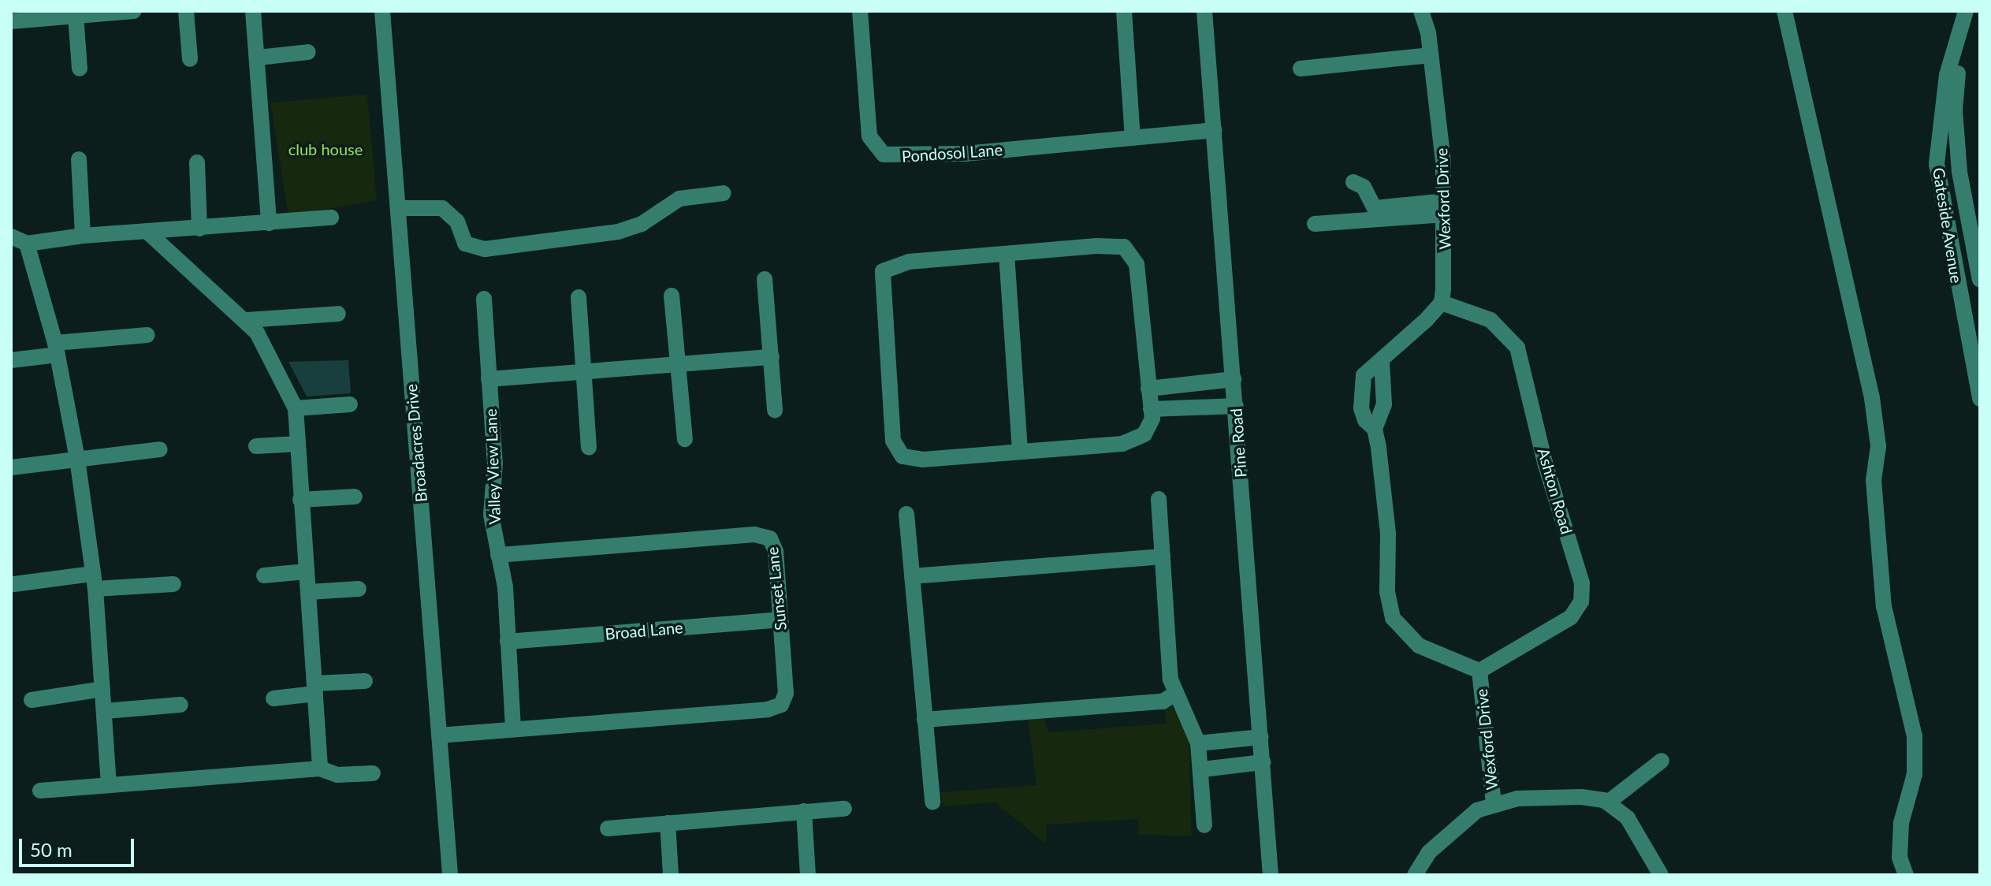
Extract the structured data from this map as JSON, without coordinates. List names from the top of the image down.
{
  "streets": {
    "street": [
      "Pondosol Lane",
      "Wexford Drive",
      "Gateside Avenue",
      "Broadacres Drive",
      "Pine Road",
      "Valley View Lane",
      "Ashton Road",
      "Sunset Lane",
      "Broad Lane"
    ]
  },
  "crossings": [
    ["Pondosol Lane", "Pine Road"],
    ["Wexford Drive", "Ashton Road"],
    ["Broadacres Drive", "Sunset Lane"],
    ["Valley View Lane", "Sunset Lane"],
    ["Sunset Lane", "Broad Lane"]
  ],
  "parks": ["club house"],
  "scale_bar": "50 m"
}
